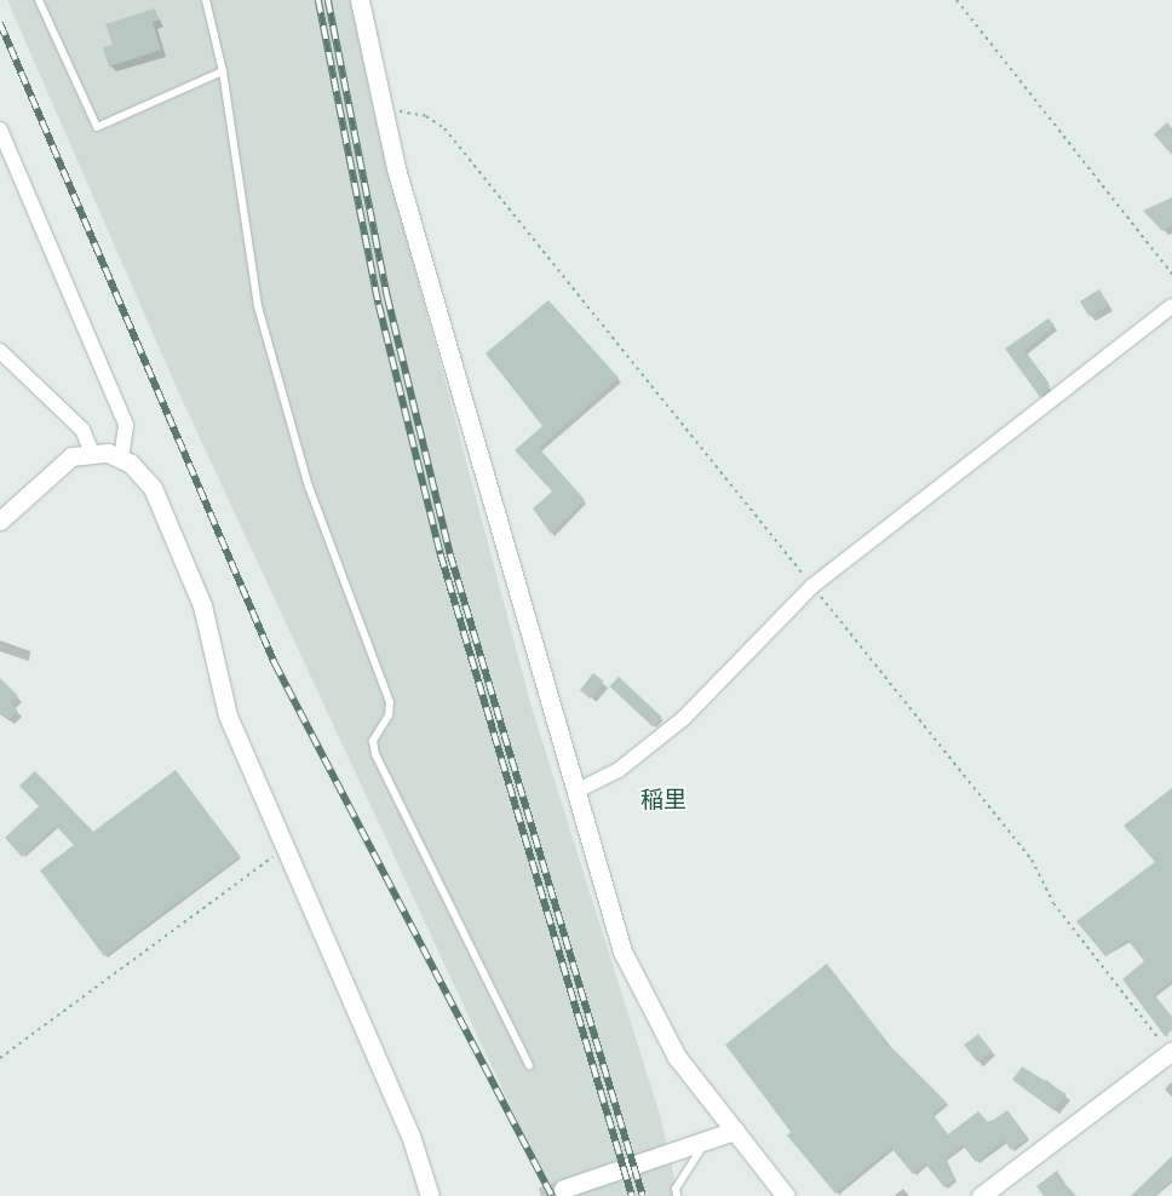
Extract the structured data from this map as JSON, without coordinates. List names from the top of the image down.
{
  "districts": ["稲里"]
}
